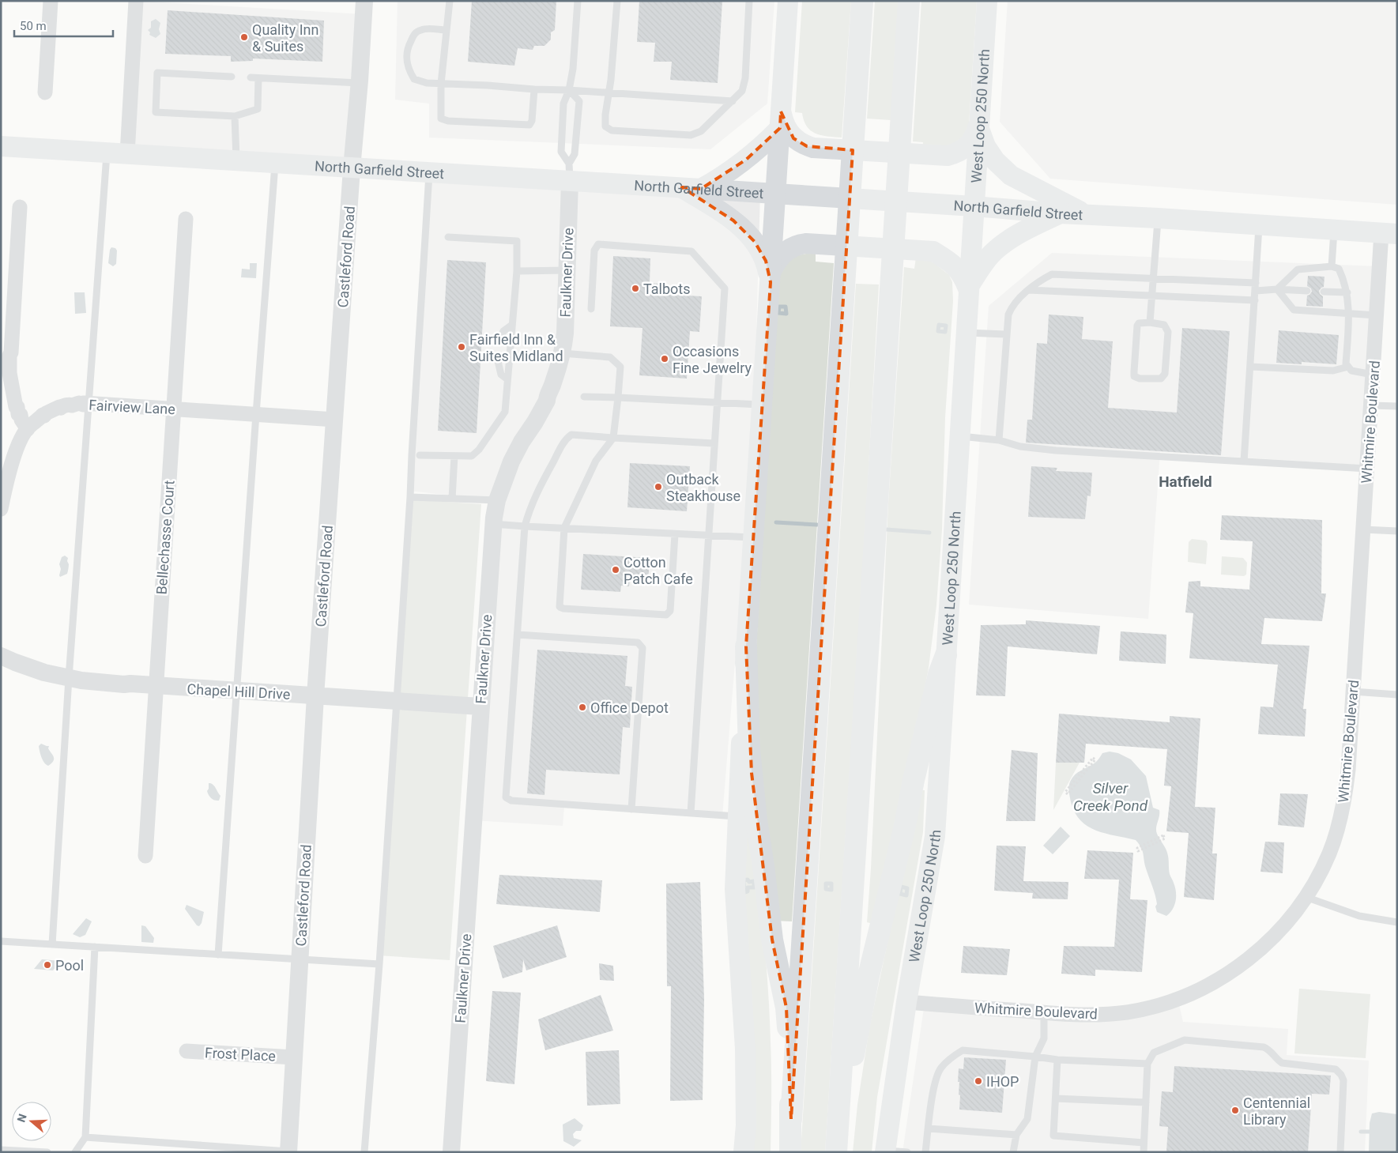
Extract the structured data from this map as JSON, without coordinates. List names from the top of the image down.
{
  "streets": {
    "main road": ["West Loop 250 North", "North Garfield Street"],
    "street": [
      "Castleford Road",
      "Faulkner Drive",
      "Fairview Lane",
      "Whitmire Boulevard",
      "Bellechasse Court",
      "Chapel Hill Drive",
      "Frost Place"
    ]
  },
  "crossings": [
    ["West Loop 250 North", "North Garfield Street"],
    ["West Loop 250 North", "Whitmire Boulevard"],
    ["North Garfield Street", "Castleford Road"],
    ["North Garfield Street", "Faulkner Drive"],
    ["North Garfield Street", "Whitmire Boulevard"],
    ["Castleford Road", "Fairview Lane"],
    ["Castleford Road", "Chapel Hill Drive"],
    ["Castleford Road", "Frost Place"],
    ["Faulkner Drive", "Chapel Hill Drive"],
    ["Fairview Lane", "Bellechasse Court"],
    ["Bellechasse Court", "Chapel Hill Drive"]
  ],
  "districts": ["Hatfield"],
  "water": ["Silver Creek Pond"],
  "places": [
    "Quality Inn & Suites",
    "Talbots",
    "Fairfield Inn & Suites Midland",
    "Occasions Fine Jewelry",
    "Outback Steakhouse",
    "Cotton Patch Cafe",
    "Office Depot",
    "Pool",
    "IHOP",
    "Centennial Library"
  ],
  "scale_bar": "50 m",
  "north": "left"
}
